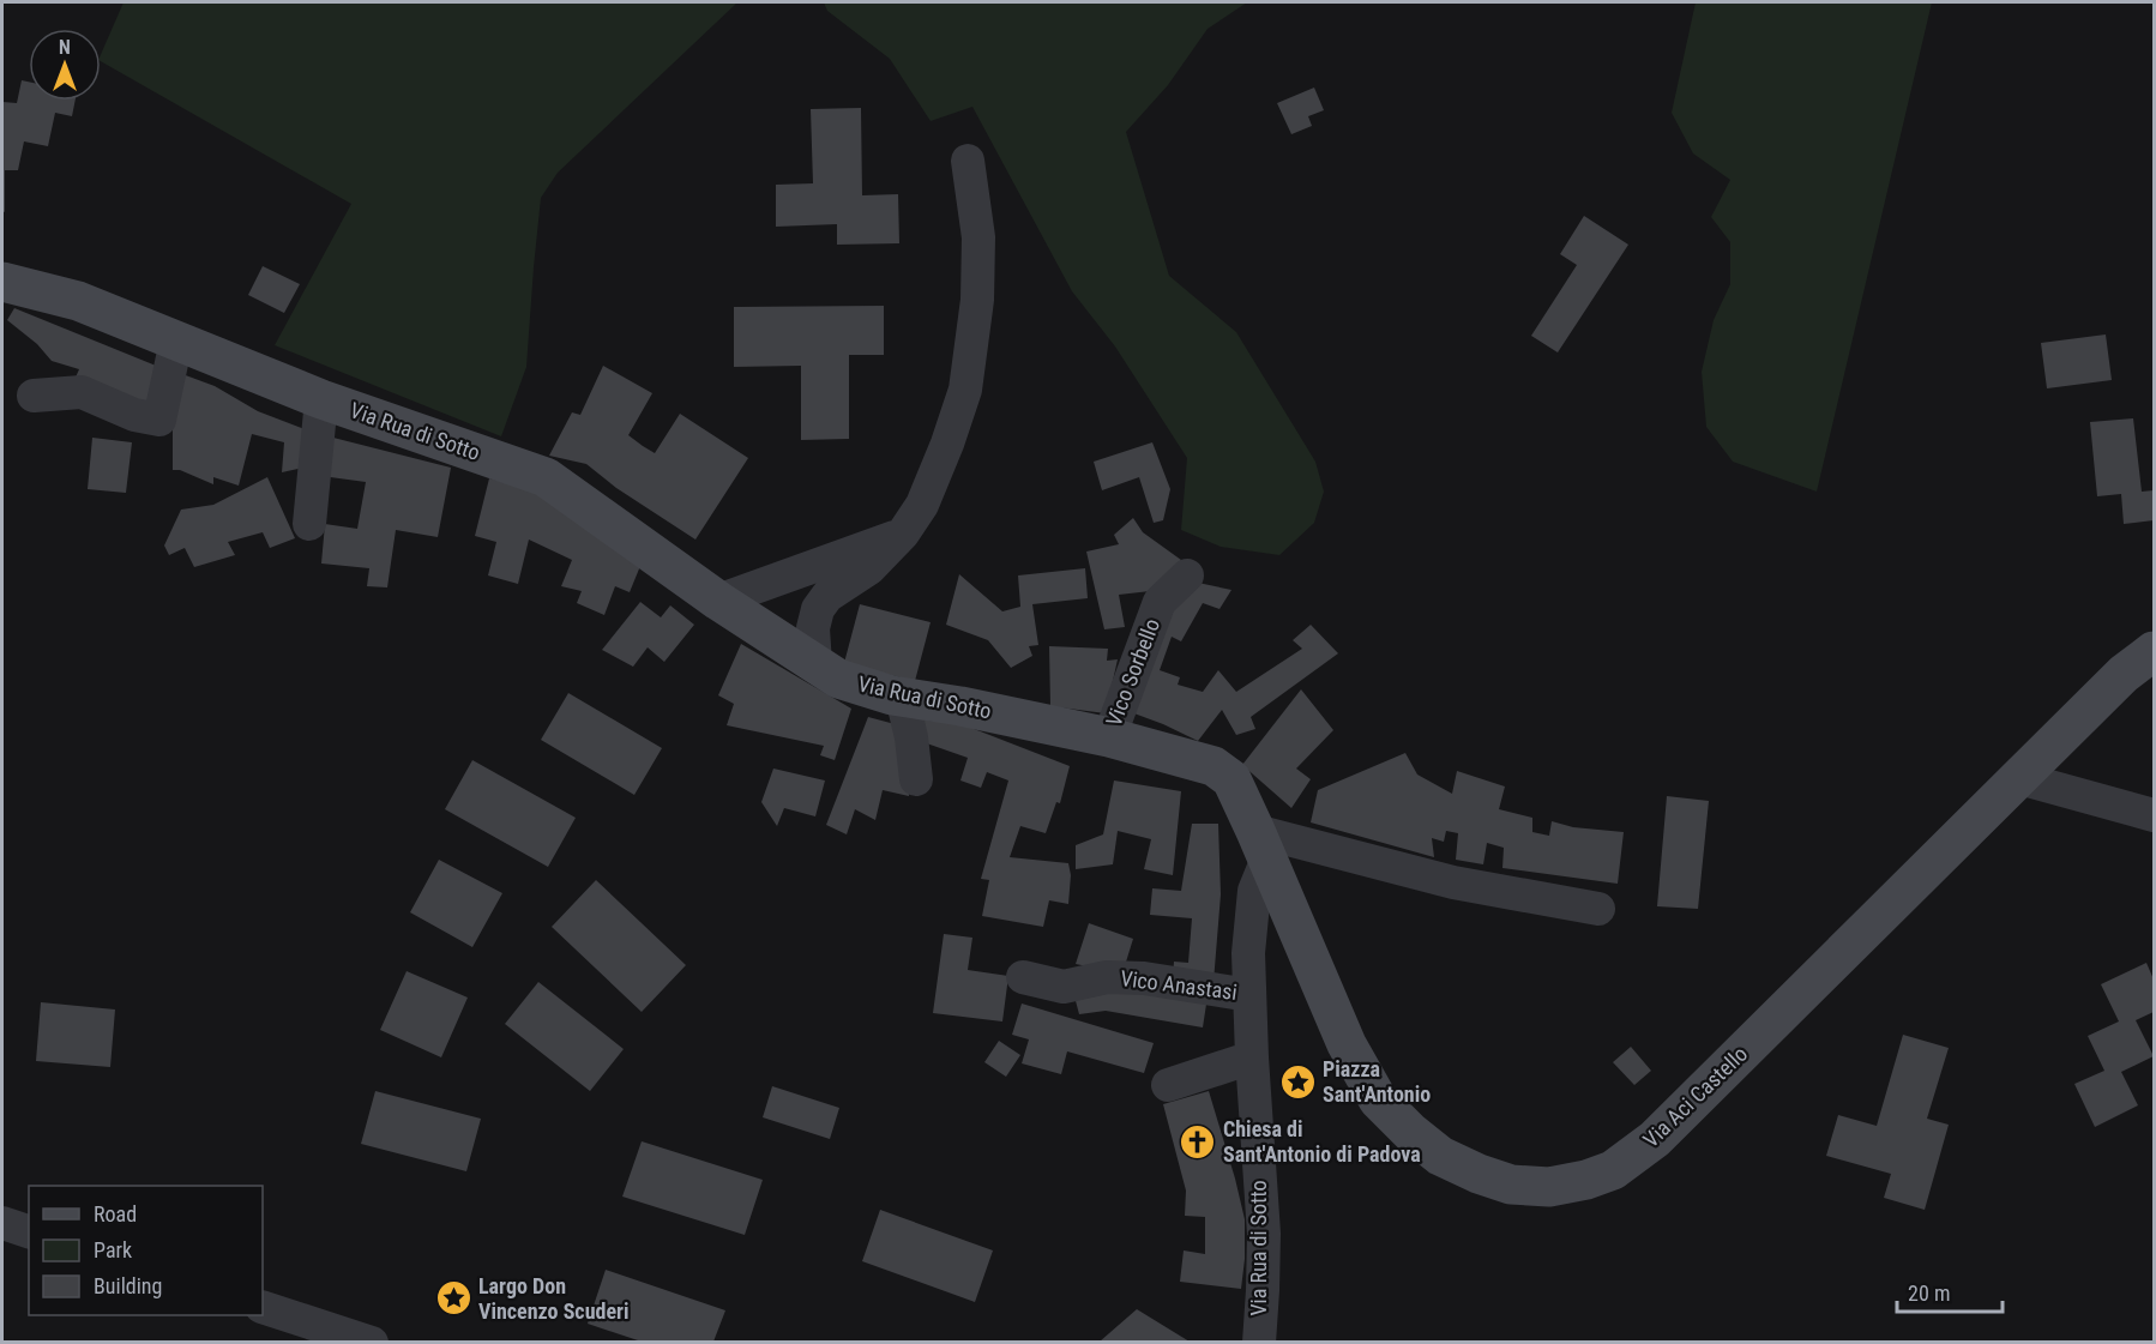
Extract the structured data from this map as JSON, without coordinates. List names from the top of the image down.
{
  "streets": {
    "street": [
      "Via Rua di Sotto",
      "Vico Sorbello",
      "Vico Anastasi",
      "Via Aci Castello"
    ]
  },
  "crossings": [
    ["Via Rua di Sotto", "Vico Sorbello"],
    ["Via Rua di Sotto", "Vico Anastasi"],
    ["Via Rua di Sotto", "Via Aci Castello"]
  ],
  "places": {
    "place": ["Piazza Sant'Antonio", "Largo Don Vincenzo Scuderi"],
    "church": ["Chiesa di Sant'Antonio di Padova"]
  },
  "legend": ["Road", "Park", "Building"],
  "scale_bar": "20 m",
  "north": "top"
}
